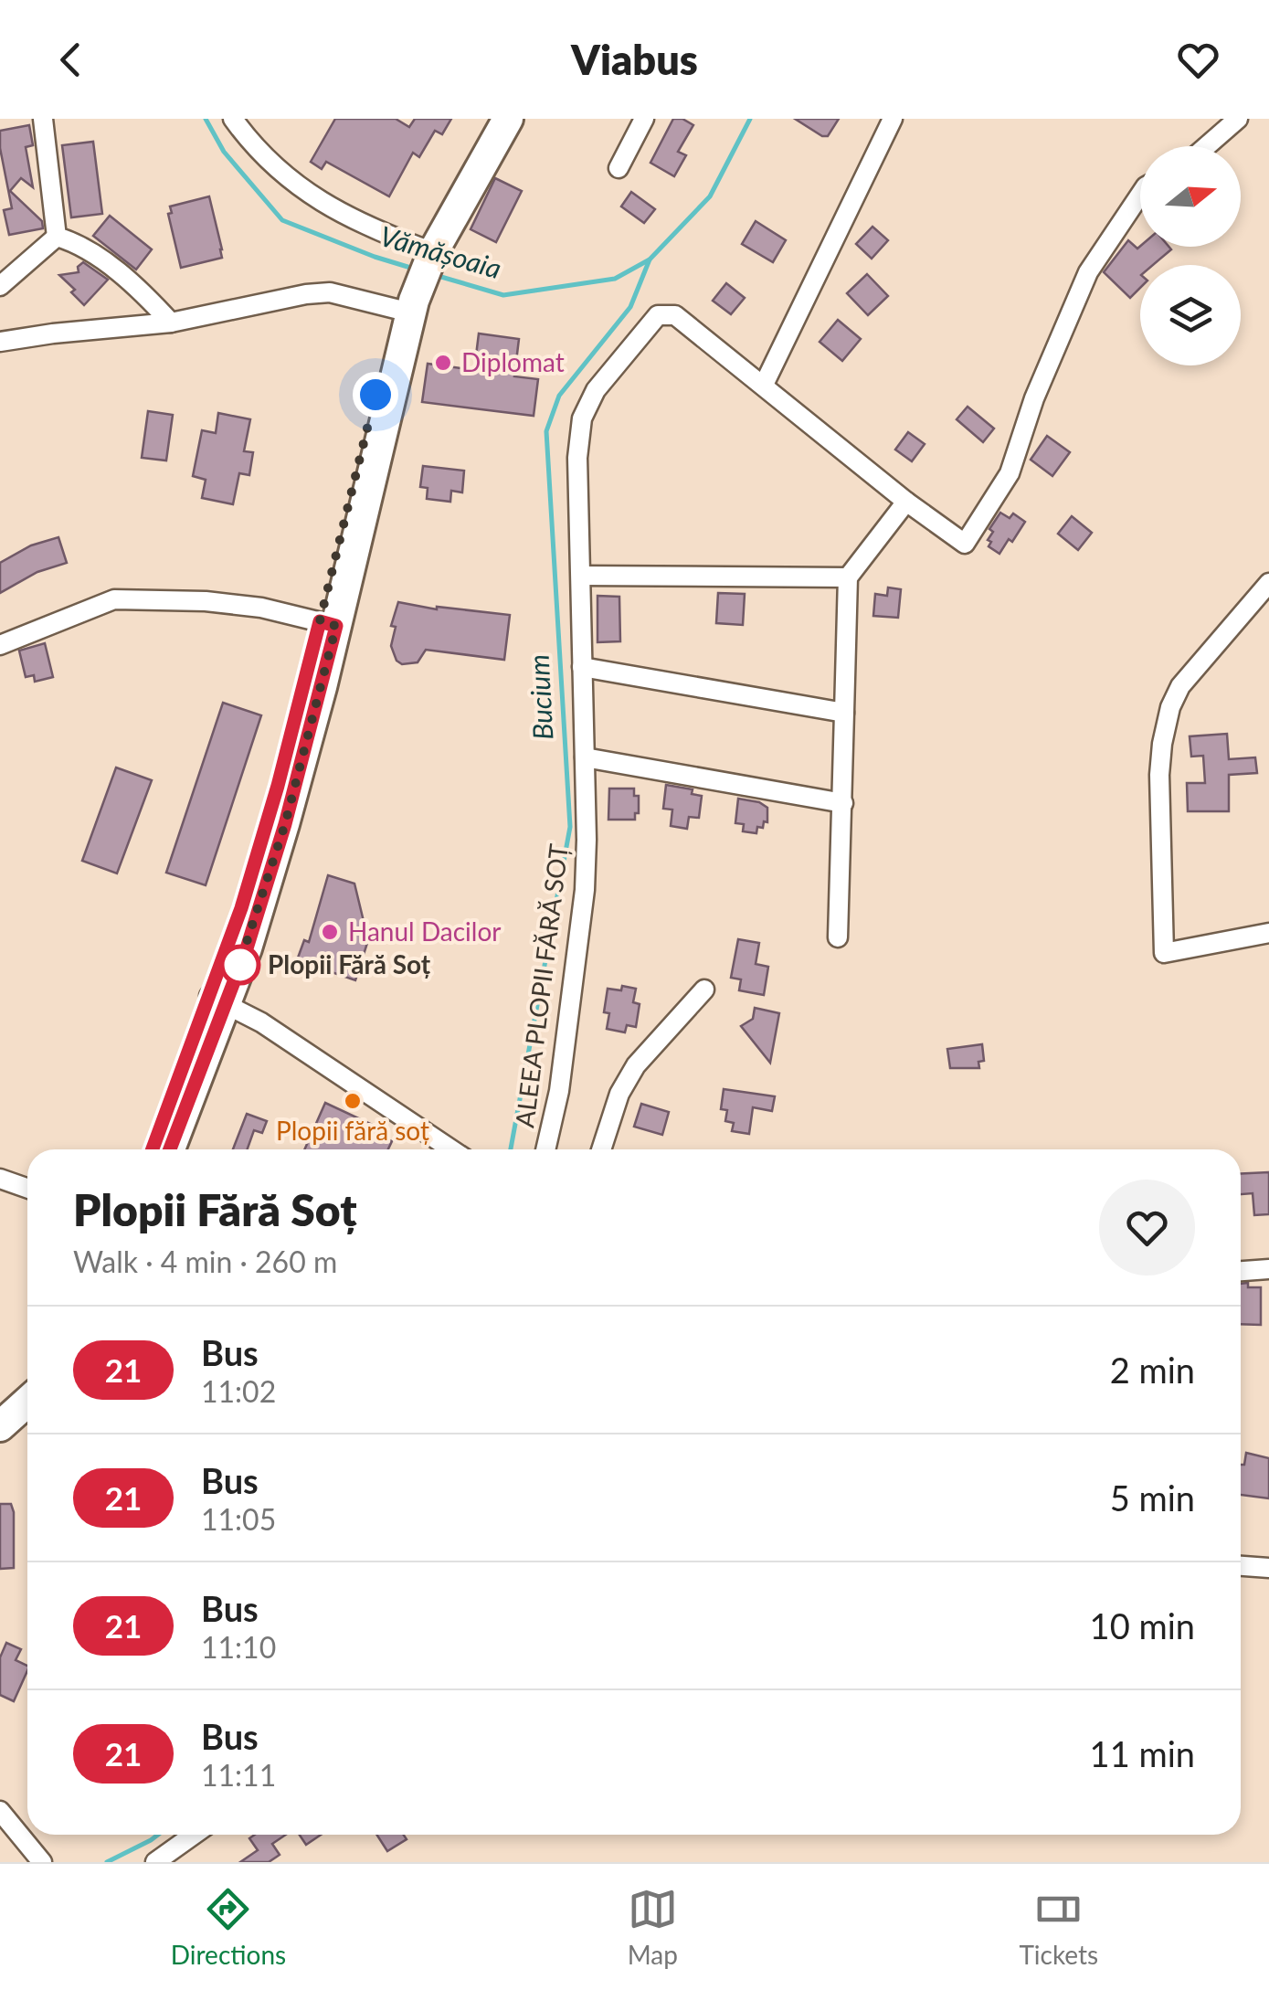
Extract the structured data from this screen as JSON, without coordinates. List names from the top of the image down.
{
  "streets": {
    "street": ["ALEEA PLOPII FĂRĂ SOȚ"]
  },
  "water": ["Vămășoaia", "Bucium"],
  "places": [
    "Diplomat",
    "Hanul Dacilor",
    "Plopii Fără Soț",
    "Plopii fără soț"
  ],
  "lines": ["bus line 21"],
  "north": "right",
  "page": {
    "header": "Viabus",
    "heading": ["Plopii Fără Soț", "Walk · 4 min · 260 m"],
    "list": [
      {
        "mark": "21",
        "name": "Bus",
        "note": "11:02",
        "value": "2 min"
      },
      {
        "mark": "21",
        "name": "Bus",
        "note": "11:05",
        "value": "5 min"
      },
      {
        "mark": "21",
        "name": "Bus",
        "note": "11:10",
        "value": "10 min"
      },
      {
        "mark": "21",
        "name": "Bus",
        "note": "11:11",
        "value": "11 min"
      }
    ],
    "tabs": ["Directions", "Map", "Tickets"]
  }
}
